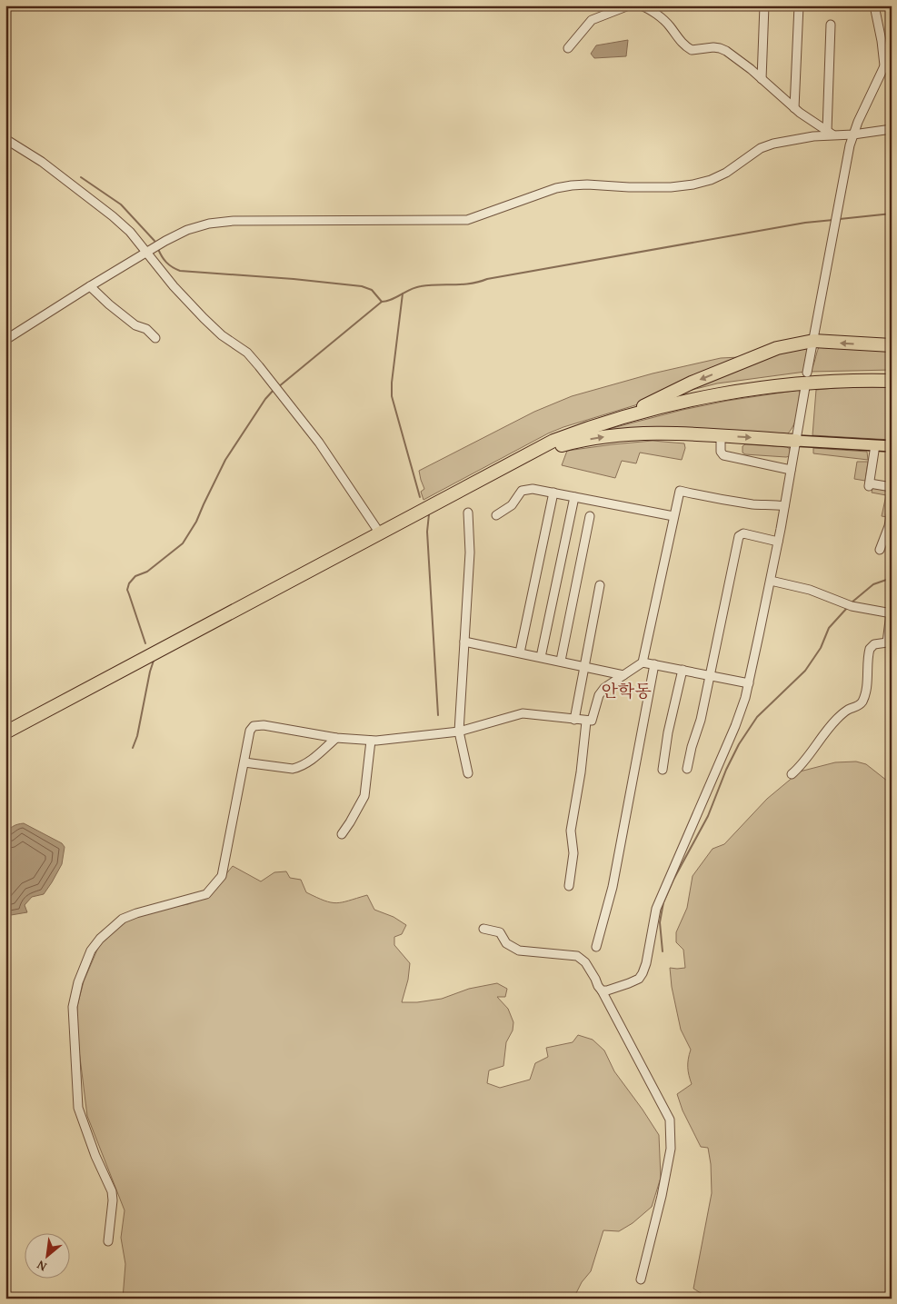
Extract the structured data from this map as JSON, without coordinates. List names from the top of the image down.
{
  "districts": ["안학동"],
  "north": "bottom left"
}
